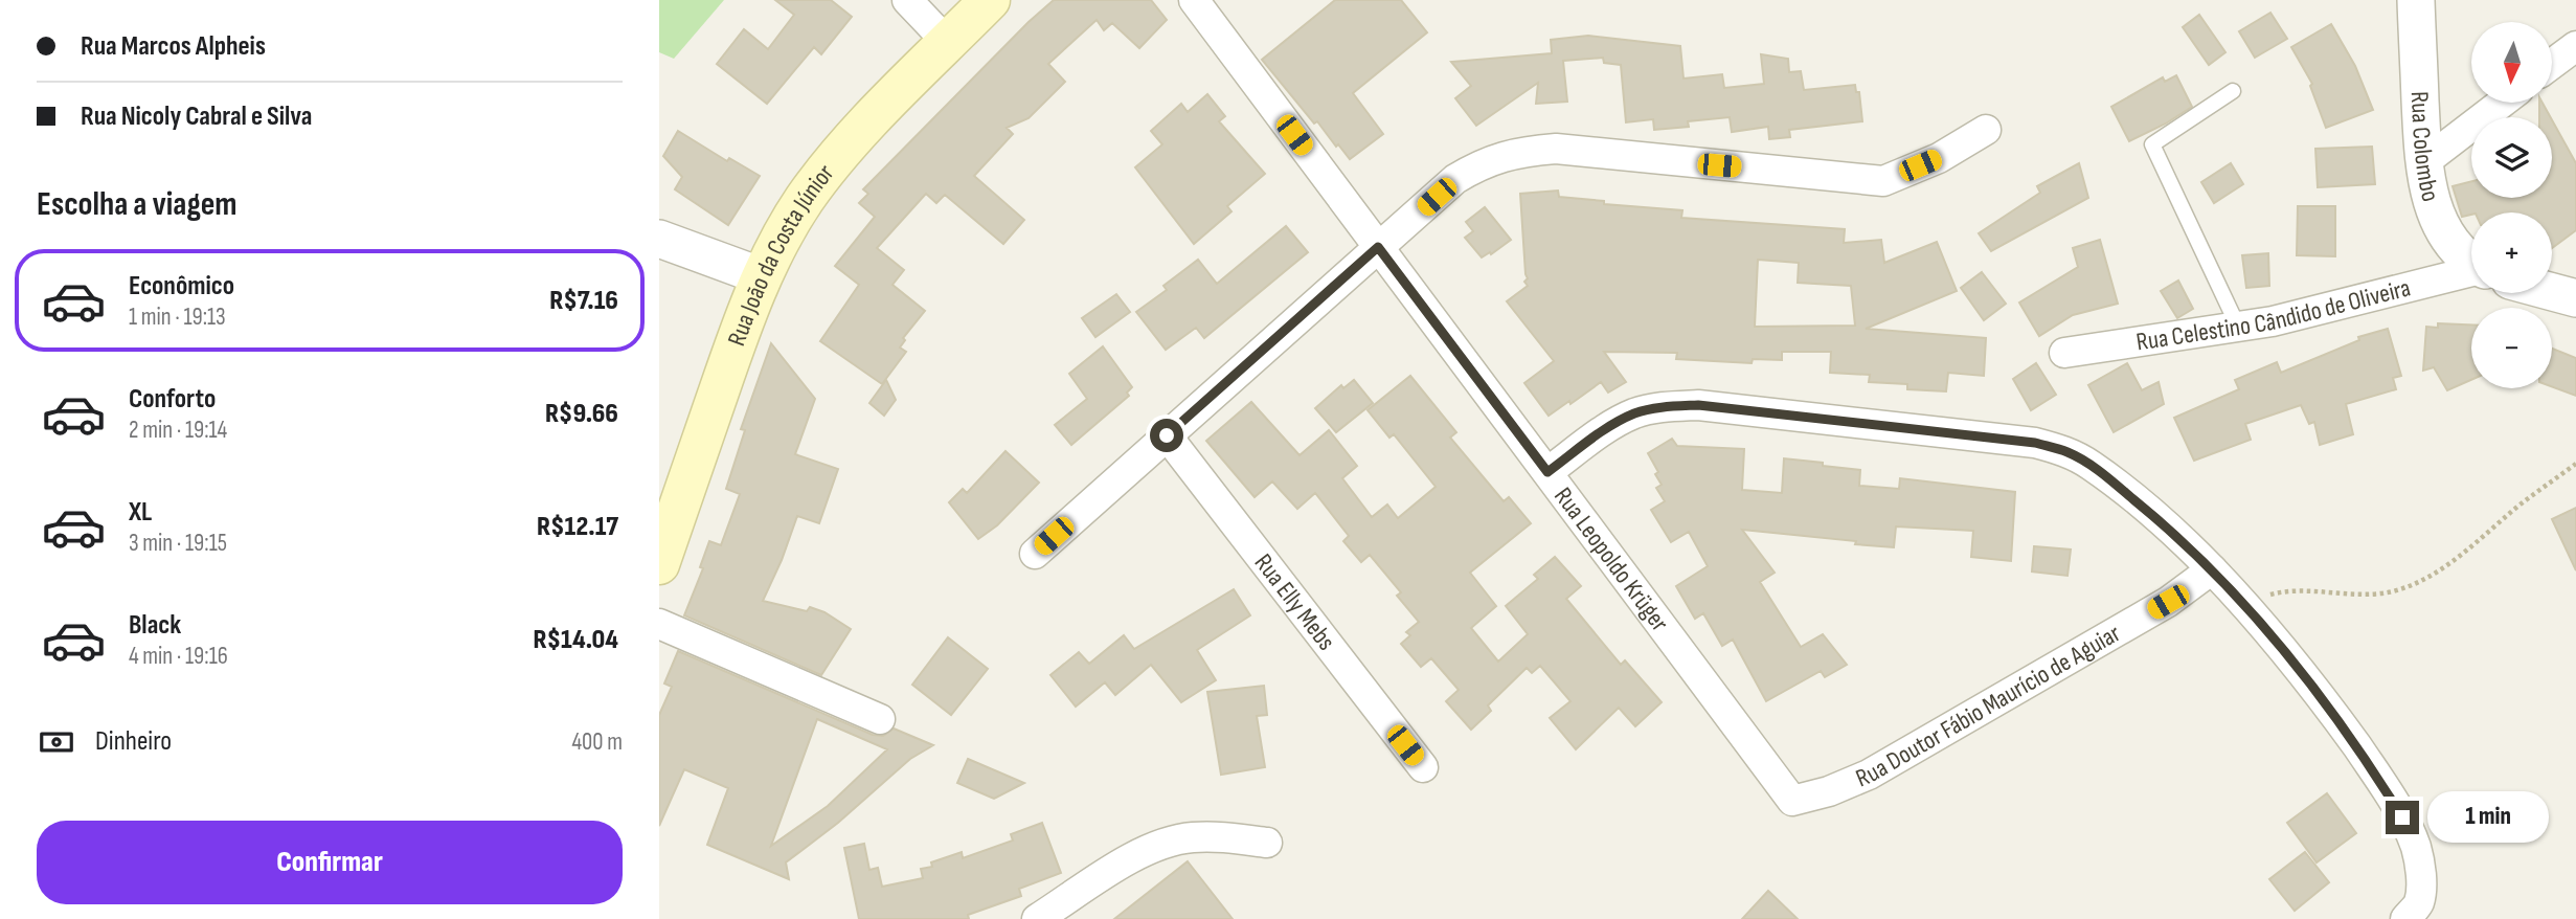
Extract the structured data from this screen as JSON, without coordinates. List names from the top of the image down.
{
  "streets": {
    "main road": ["Rua João da Costa Júnior"],
    "street": [
      "Rua Colombo",
      "Rua Celestino Cândido de Oliveira",
      "Rua Leopoldo Krüger",
      "Rua Elly Mebs",
      "Rua Doutor Fábio Maurício de Aguiar"
    ]
  },
  "crossings": [
    ["Rua Leopoldo Krüger", "Rua Doutor Fábio Maurício de Aguiar"]
  ],
  "north": "bottom",
  "page": {
    "banner": ["Rua Marcos Alpheis", "Rua Nicoly Cabral e Silva"],
    "map_buttons": ["+", "−"],
    "heading": "Escolha a viagem",
    "list": [
      {
        "name": "Econômico",
        "note": "1 min · 19:13",
        "value": "R$7.16"
      },
      {
        "name": "Conforto",
        "note": "2 min · 19:14",
        "value": "R$9.66"
      },
      {
        "name": "XL",
        "note": "3 min · 19:15",
        "value": "R$12.17"
      },
      {
        "name": "Black",
        "note": "4 min · 19:16",
        "value": "R$14.04"
      }
    ],
    "pay": ["Dinheiro", "400 m"],
    "bubble": "1 min",
    "buttons": "Confirmar"
  }
}
